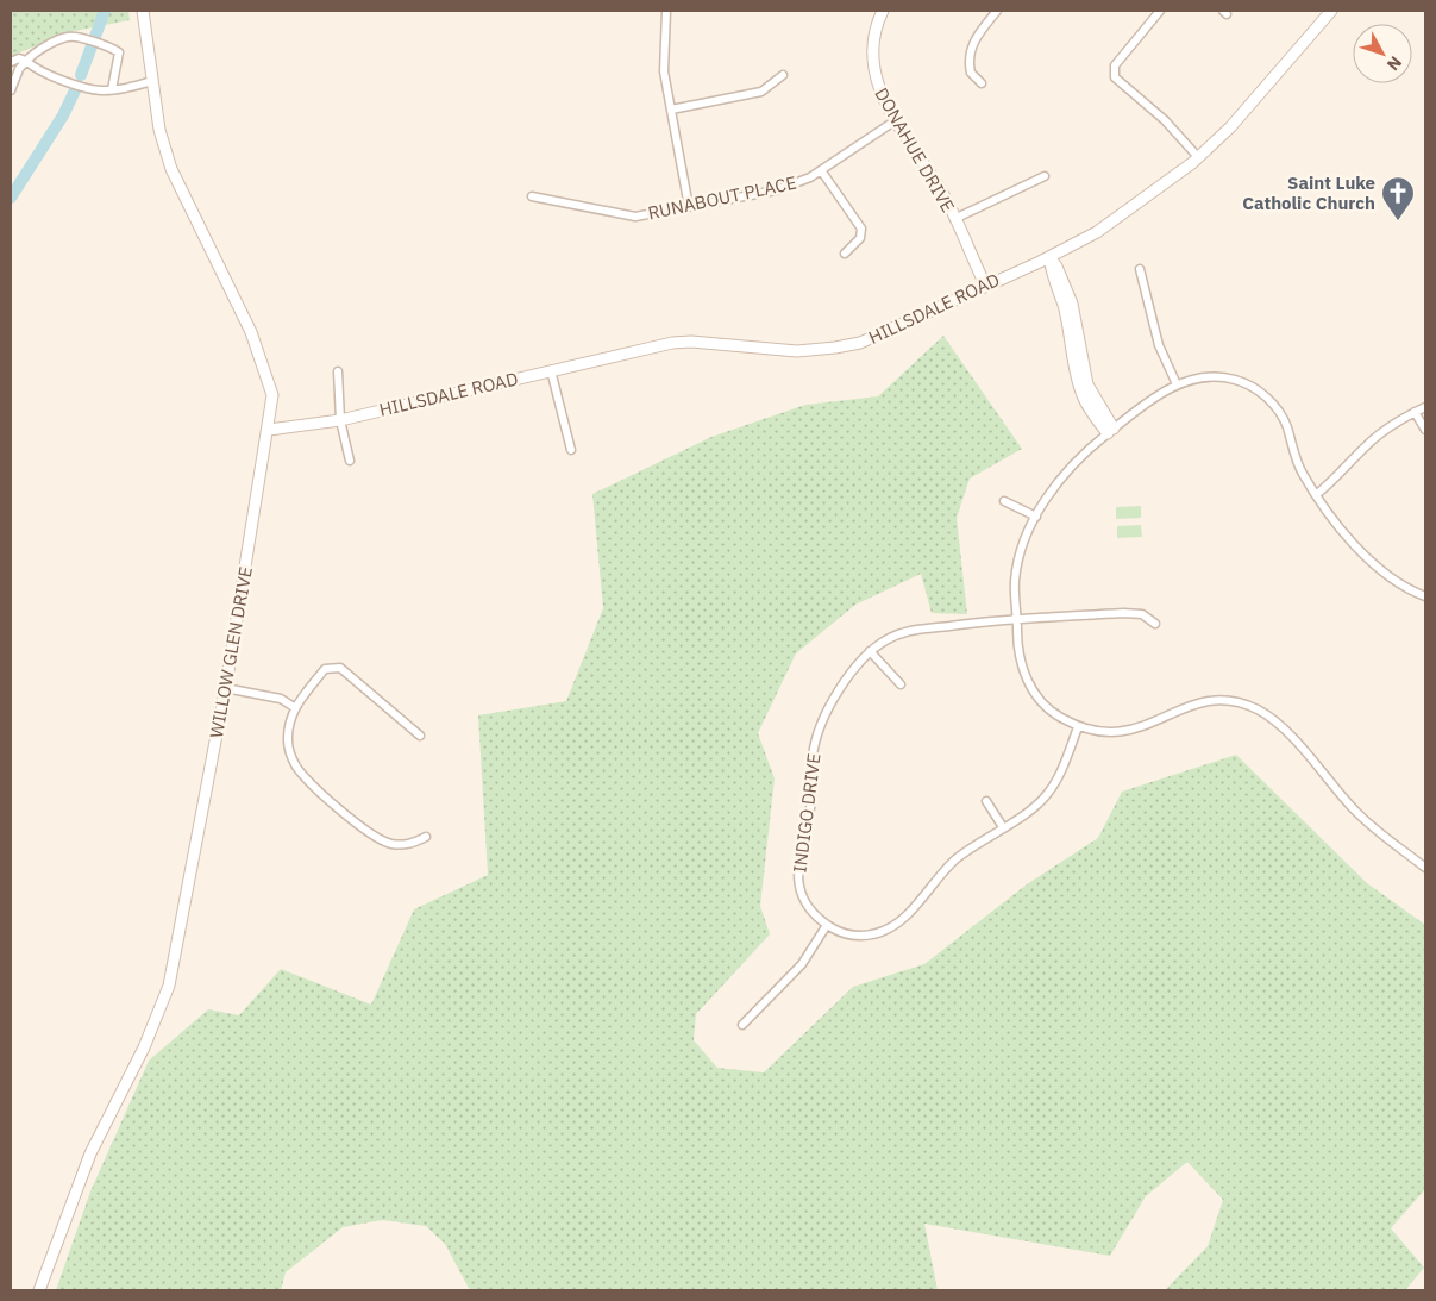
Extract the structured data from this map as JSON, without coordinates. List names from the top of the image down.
{
  "streets": {
    "main road": ["DONAHUE DRIVE", "HILLSDALE ROAD", "WILLOW GLEN DRIVE"],
    "street": ["RUNABOUT PLACE", "INDIGO DRIVE"]
  },
  "crossings": [
    ["DONAHUE DRIVE", "RUNABOUT PLACE"],
    ["DONAHUE DRIVE", "HILLSDALE ROAD"],
    ["HILLSDALE ROAD", "WILLOW GLEN DRIVE"]
  ],
  "places": {
    "church": ["Saint Luke Catholic Church"]
  },
  "north": "bottom right"
}
